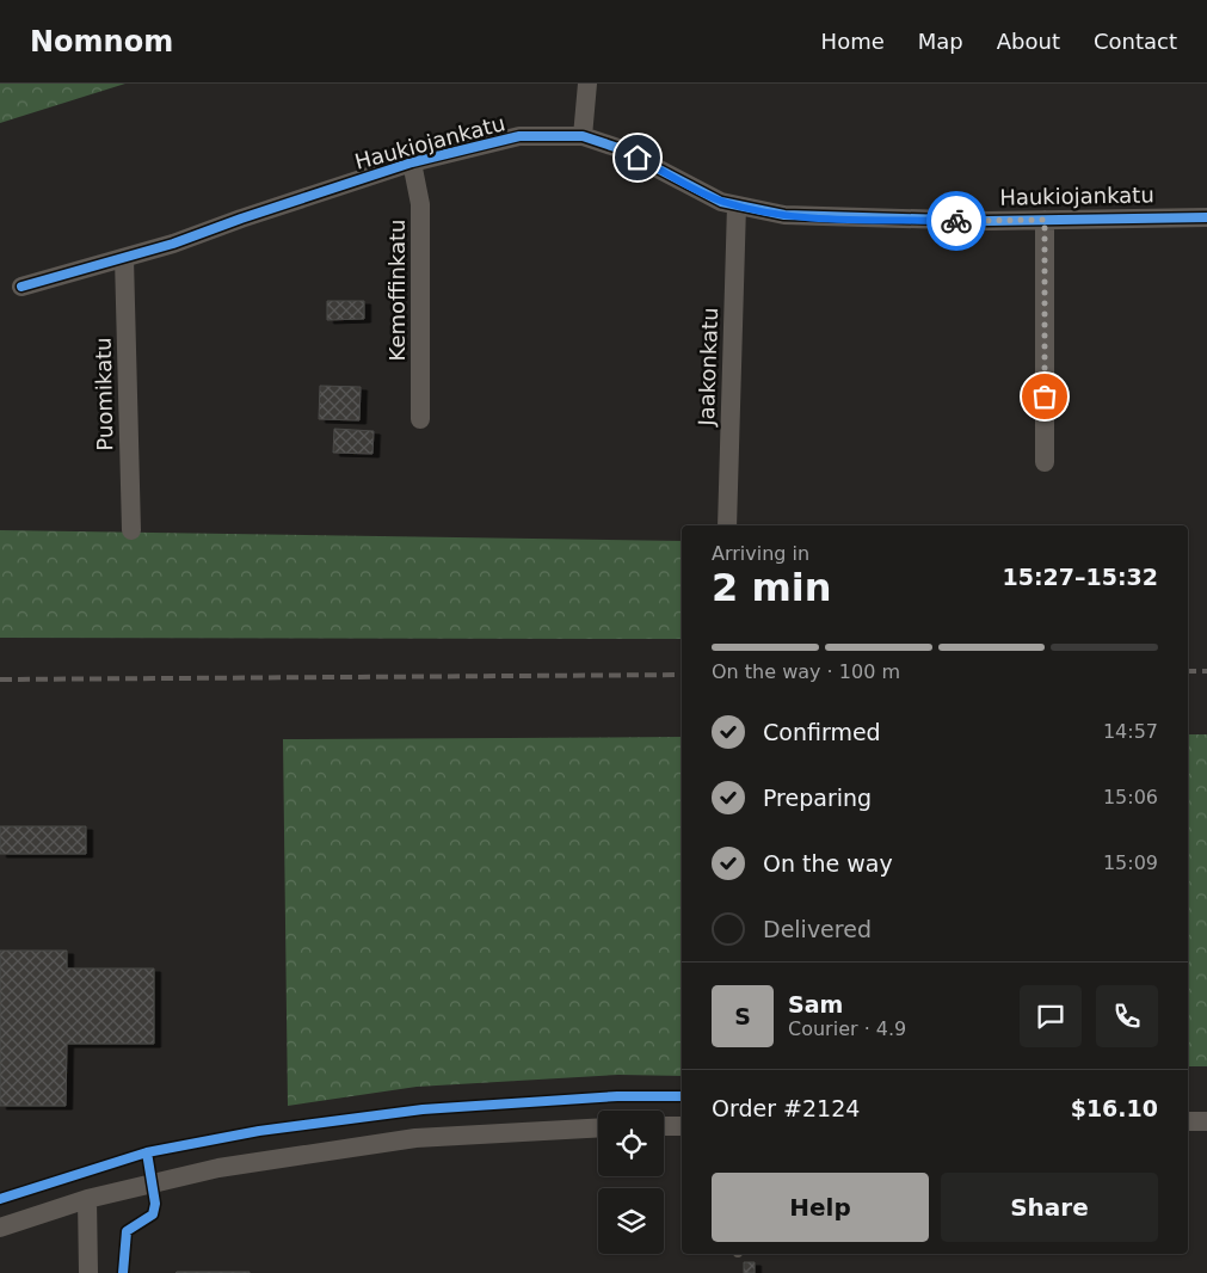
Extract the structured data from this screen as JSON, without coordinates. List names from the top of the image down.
{
  "streets": {
    "street": [
      "Haukiojankatu",
      "Kemoffinkatu",
      "Jaakonkatu",
      "Puomikatu"
    ]
  },
  "crossings": [
    ["Haukiojankatu", "Kemoffinkatu"],
    ["Haukiojankatu", "Jaakonkatu"],
    ["Haukiojankatu", "Puomikatu"]
  ],
  "page": {
    "header": "Nomnom",
    "nav": [
      "Home",
      "Map",
      "About",
      "Contact"
    ],
    "heading": ["2 min", "Arriving in", "15:27–15:32"],
    "panel": [
      "Sam",
      "Courier · 4.9",
      "Order #2124",
      "$16.10"
    ],
    "bar": "On the way · 100 m",
    "list": [
      ["Confirmed", "14:57"],
      ["Preparing", "15:06"],
      ["On the way", "15:09"],
      "Delivered"
    ],
    "round": "S",
    "buttons": ["Help", "Share"]
  }
}
